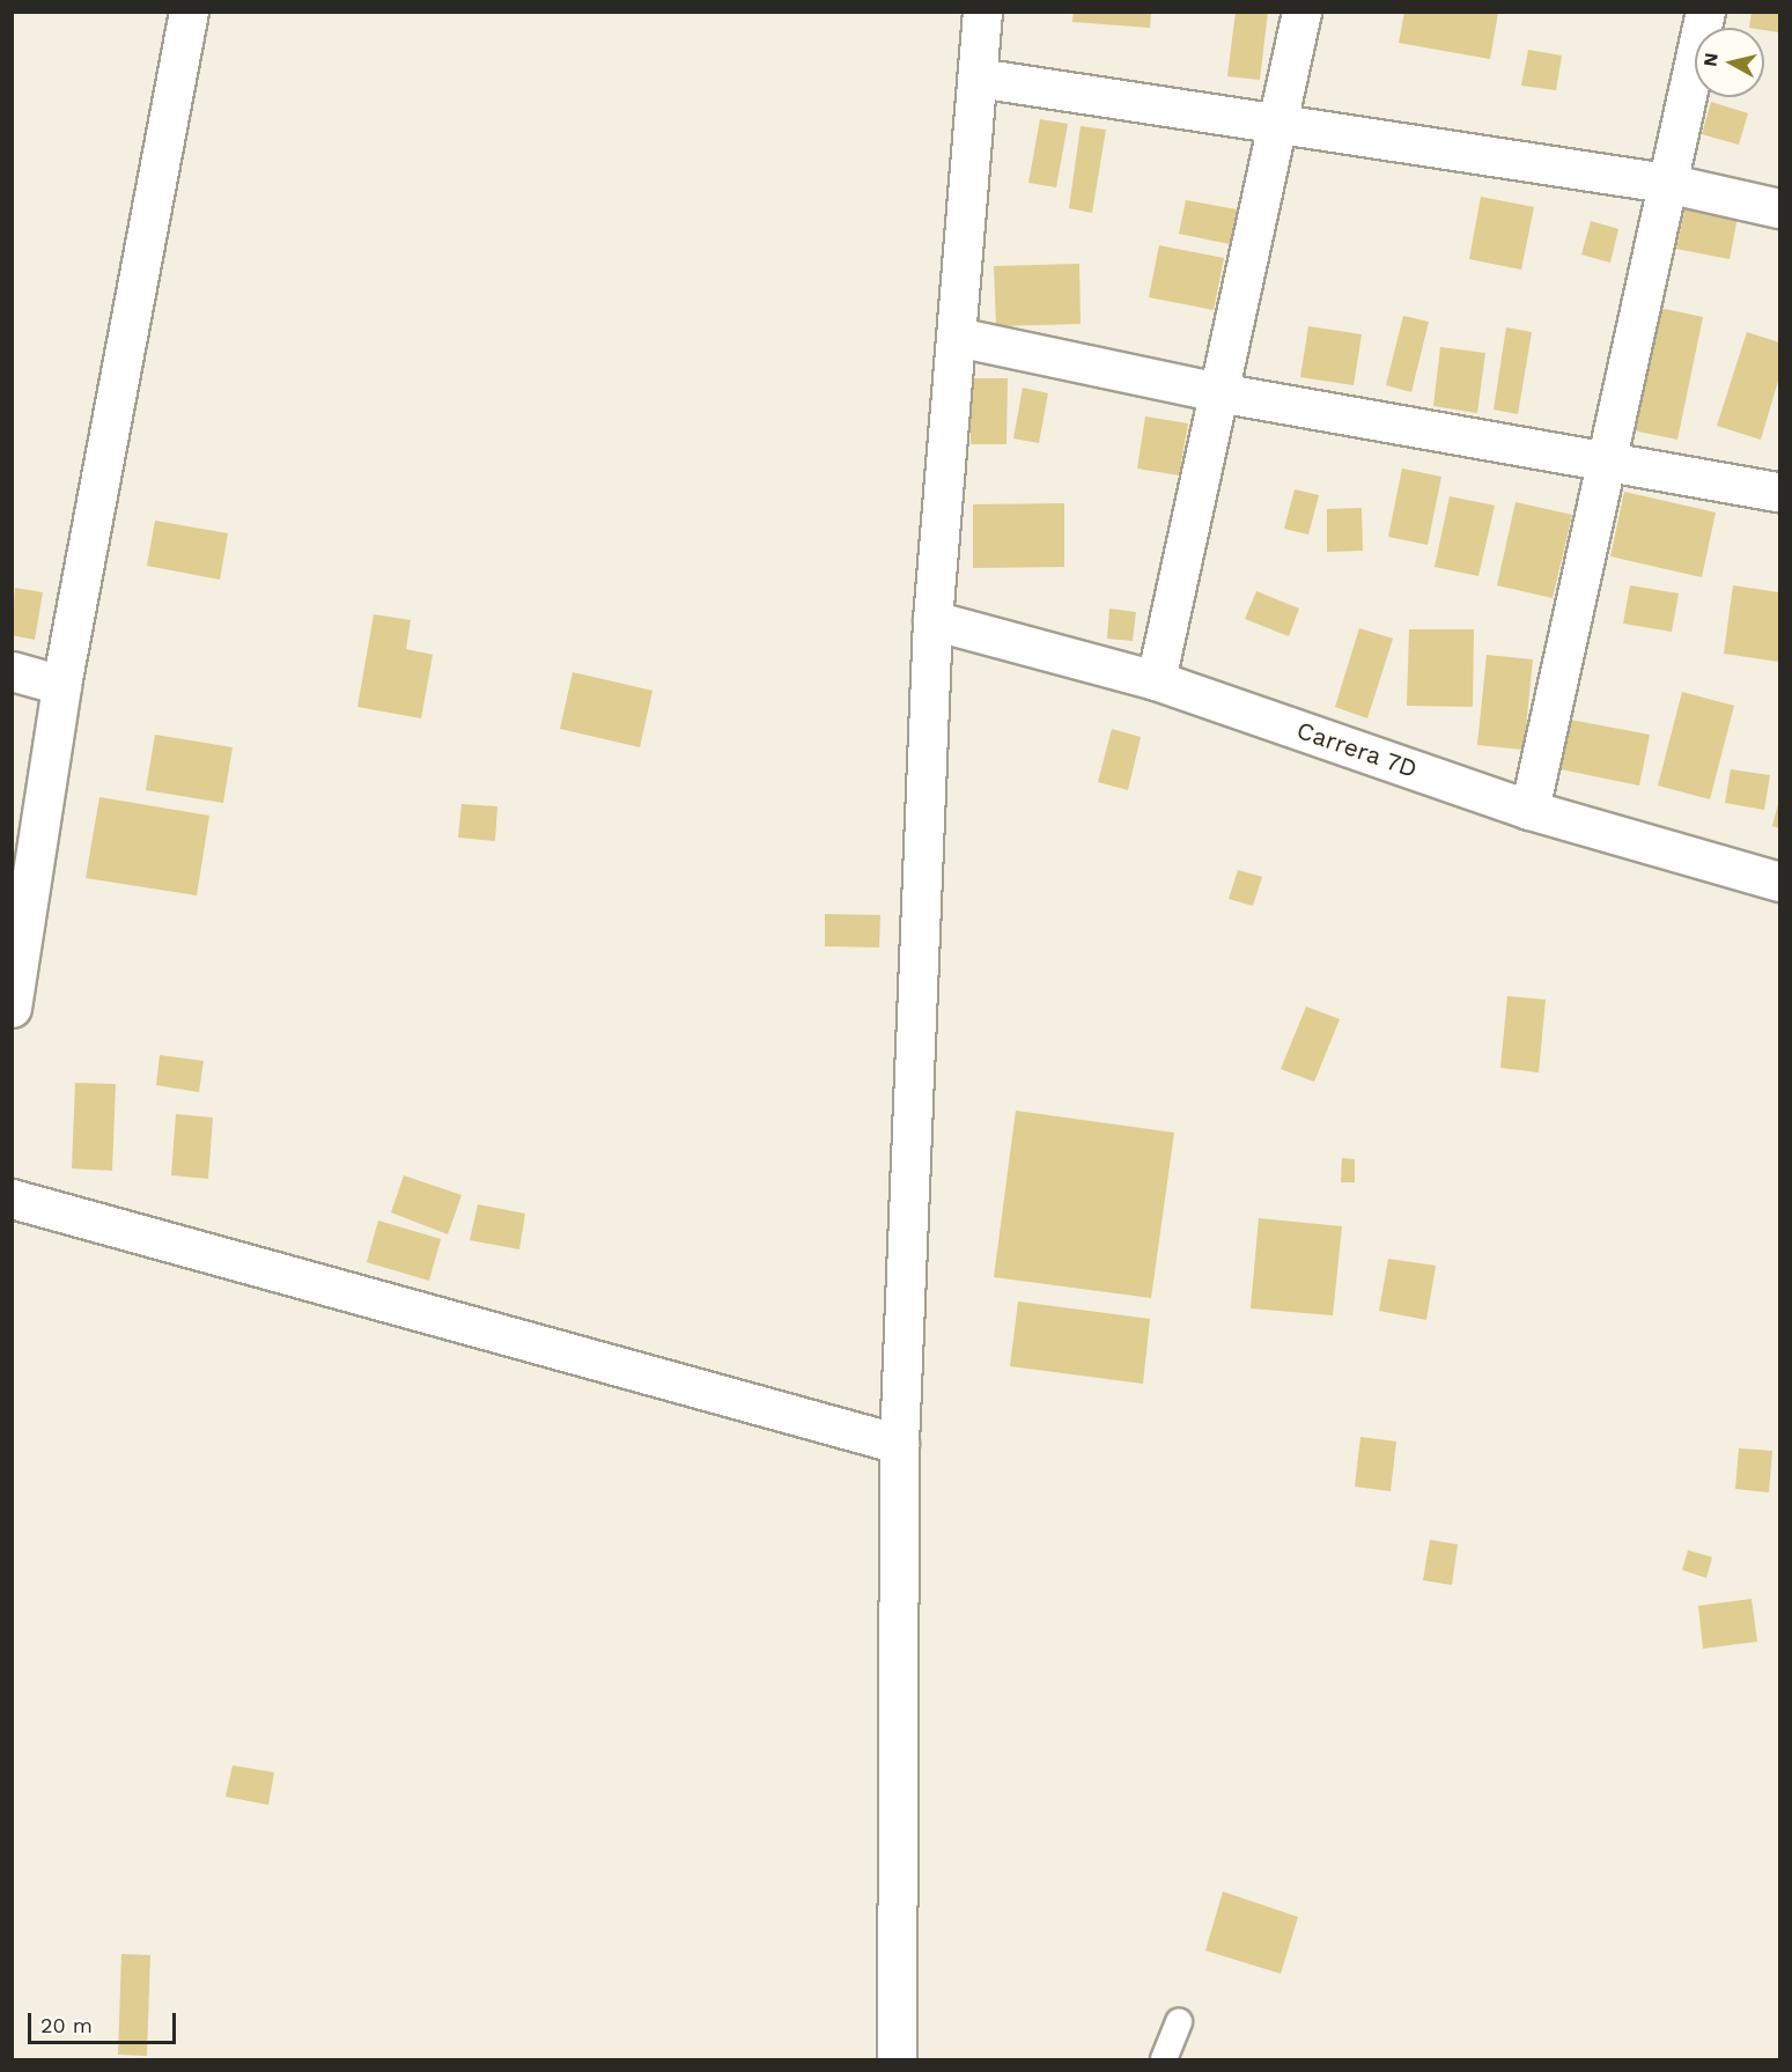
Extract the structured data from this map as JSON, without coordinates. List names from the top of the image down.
{
  "streets": {
    "street": ["Carrera 7D"]
  },
  "scale_bar": "20 m",
  "north": "left"
}
